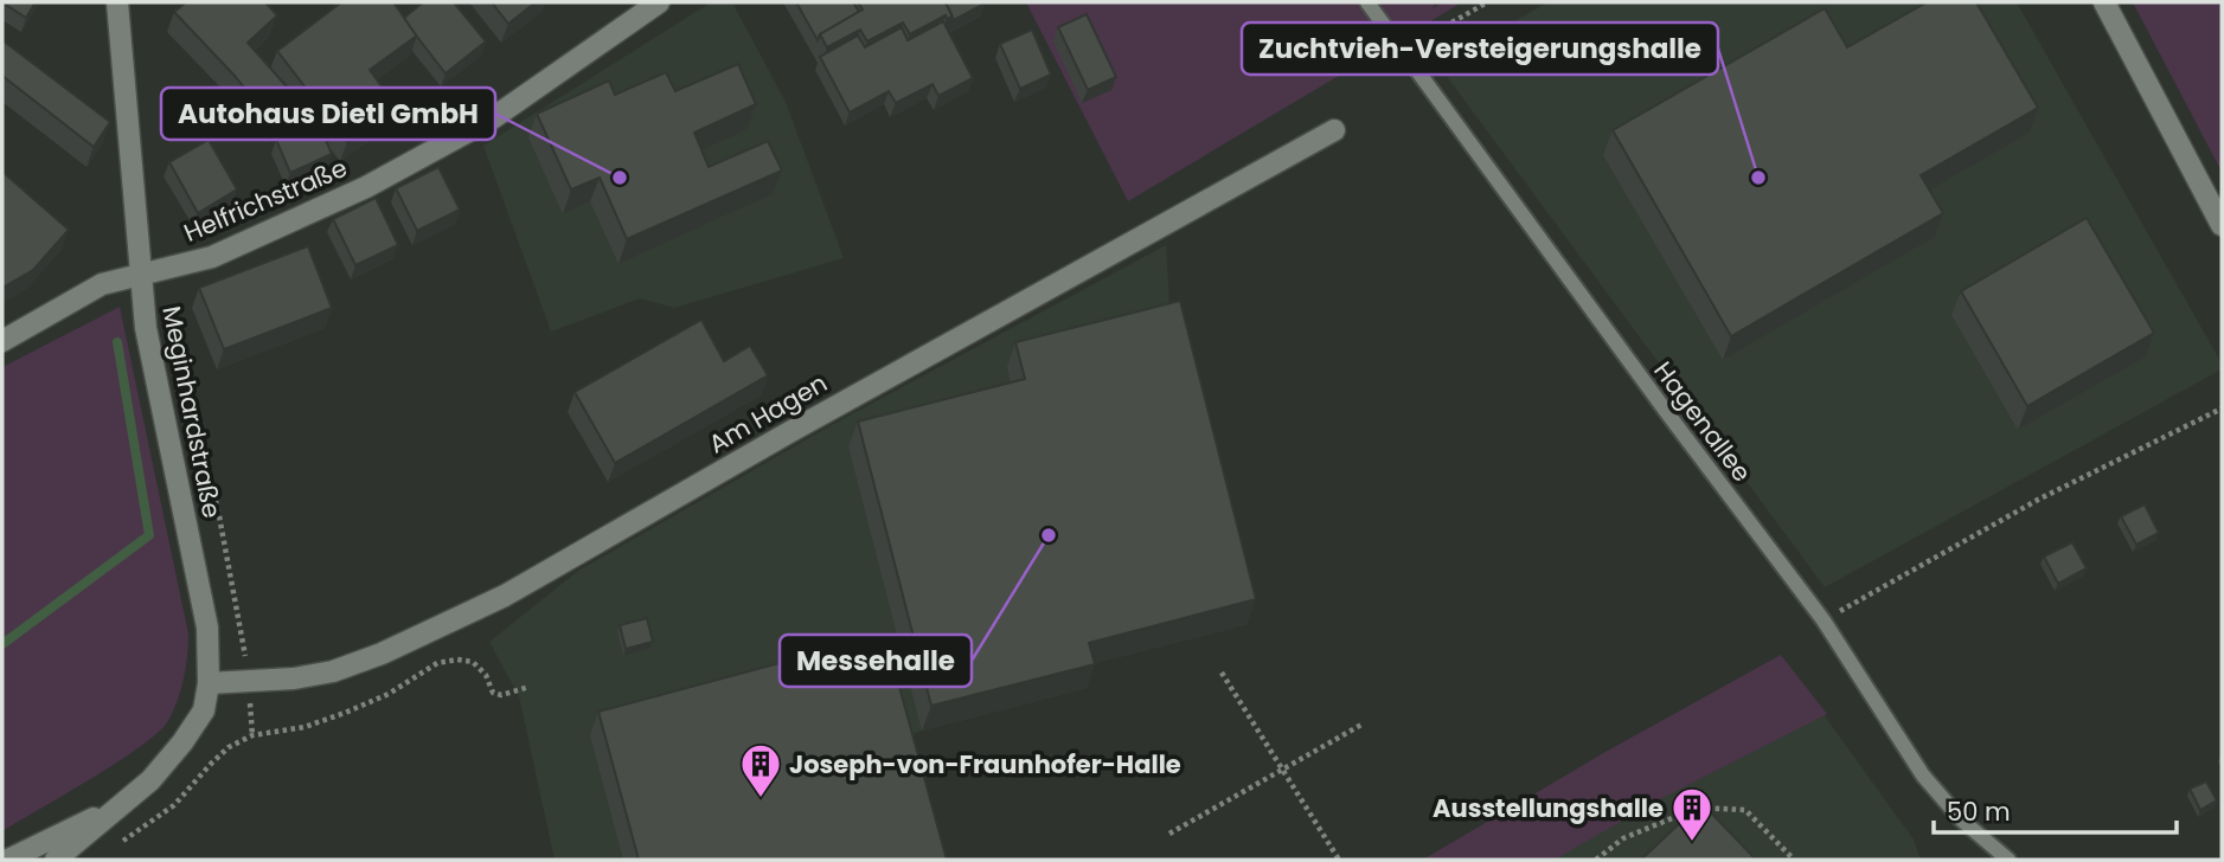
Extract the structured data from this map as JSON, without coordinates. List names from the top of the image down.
{
  "streets": {
    "street": ["Helfrichstraße", "Meginhardstraße", "Am Hagen"],
    "lane": ["Hagenallee"]
  },
  "crossings": [
    ["Helfrichstraße", "Meginhardstraße"],
    ["Meginhardstraße", "Am Hagen"]
  ],
  "places": {
    "other": ["Autohaus Dietl GmbH", "Zuchtvieh-Versteigerungshalle", "Messehalle"],
    "building": ["Joseph-von-Fraunhofer-Halle", "Ausstellungshalle"]
  },
  "scale_bar": "50 m"
}
